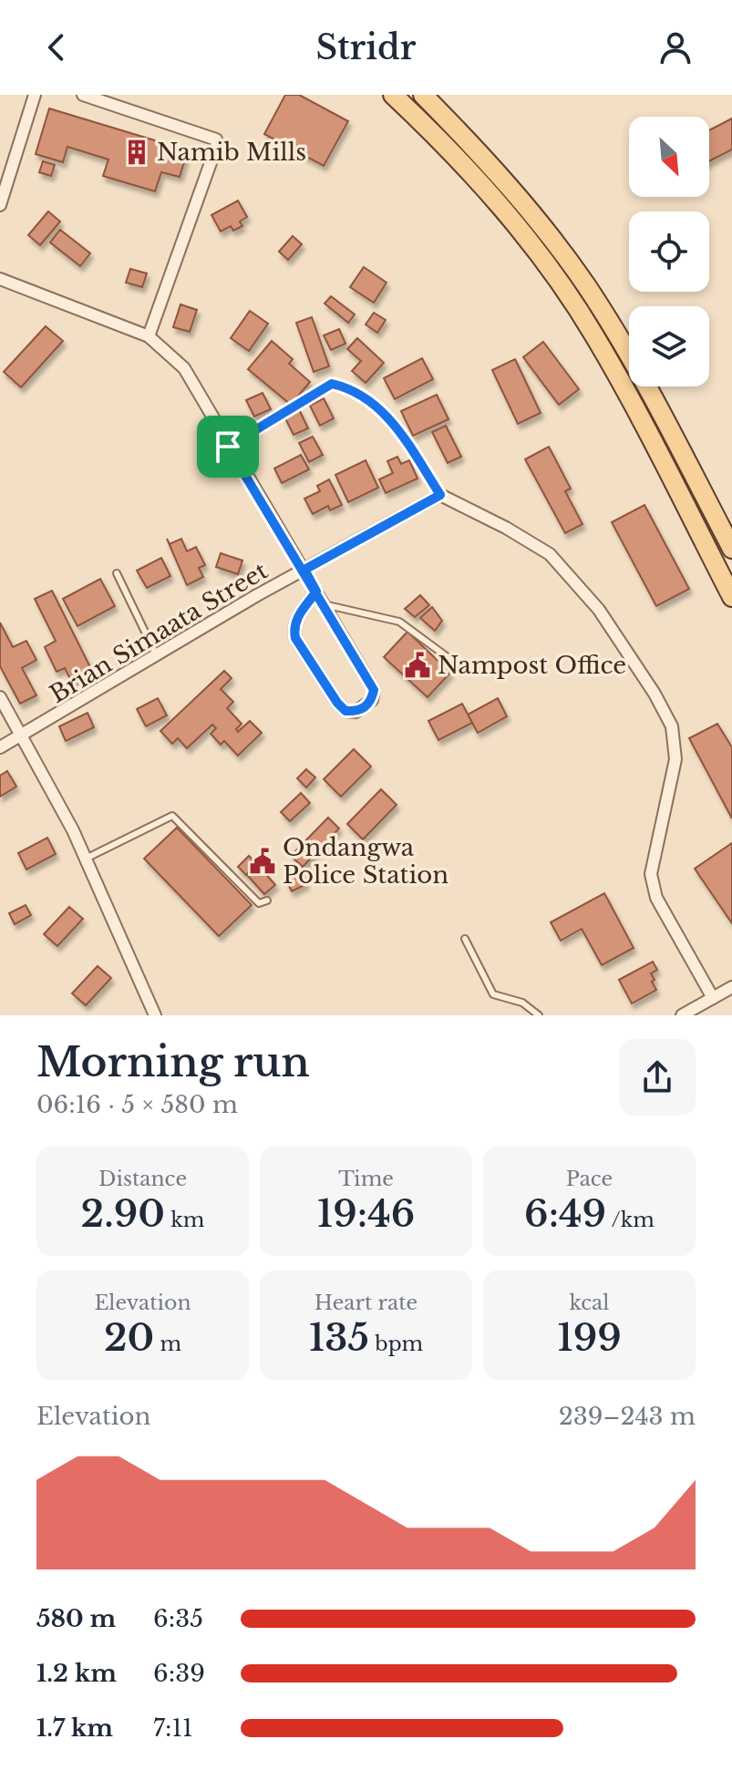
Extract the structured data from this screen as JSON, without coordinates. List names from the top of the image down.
{
  "streets": {
    "street": ["Brian Simaata Street"]
  },
  "places": {
    "building": ["Namib Mills"],
    "public building": ["Nampost Office", "Ondangwa Police Station"]
  },
  "north": "bottom right",
  "page": {
    "header": "Stridr",
    "heading": ["Morning run", "06:16 · 5 × 580 m"],
    "stats": [
      ["Distance", "2.90 km"],
      ["Time", "19:46"],
      ["Pace", "6:49 /km"],
      ["Elevation", "20 m"],
      ["Heart rate", "135 bpm"],
      ["kcal", "199"]
    ],
    "chart": ["Elevation", "239–243 m"],
    "list": [
      {
        "name": "580 m",
        "note": "6:35"
      },
      {
        "name": "1.2 km",
        "note": "6:39"
      },
      {
        "name": "1.7 km",
        "note": "7:11"
      }
    ]
  }
}
